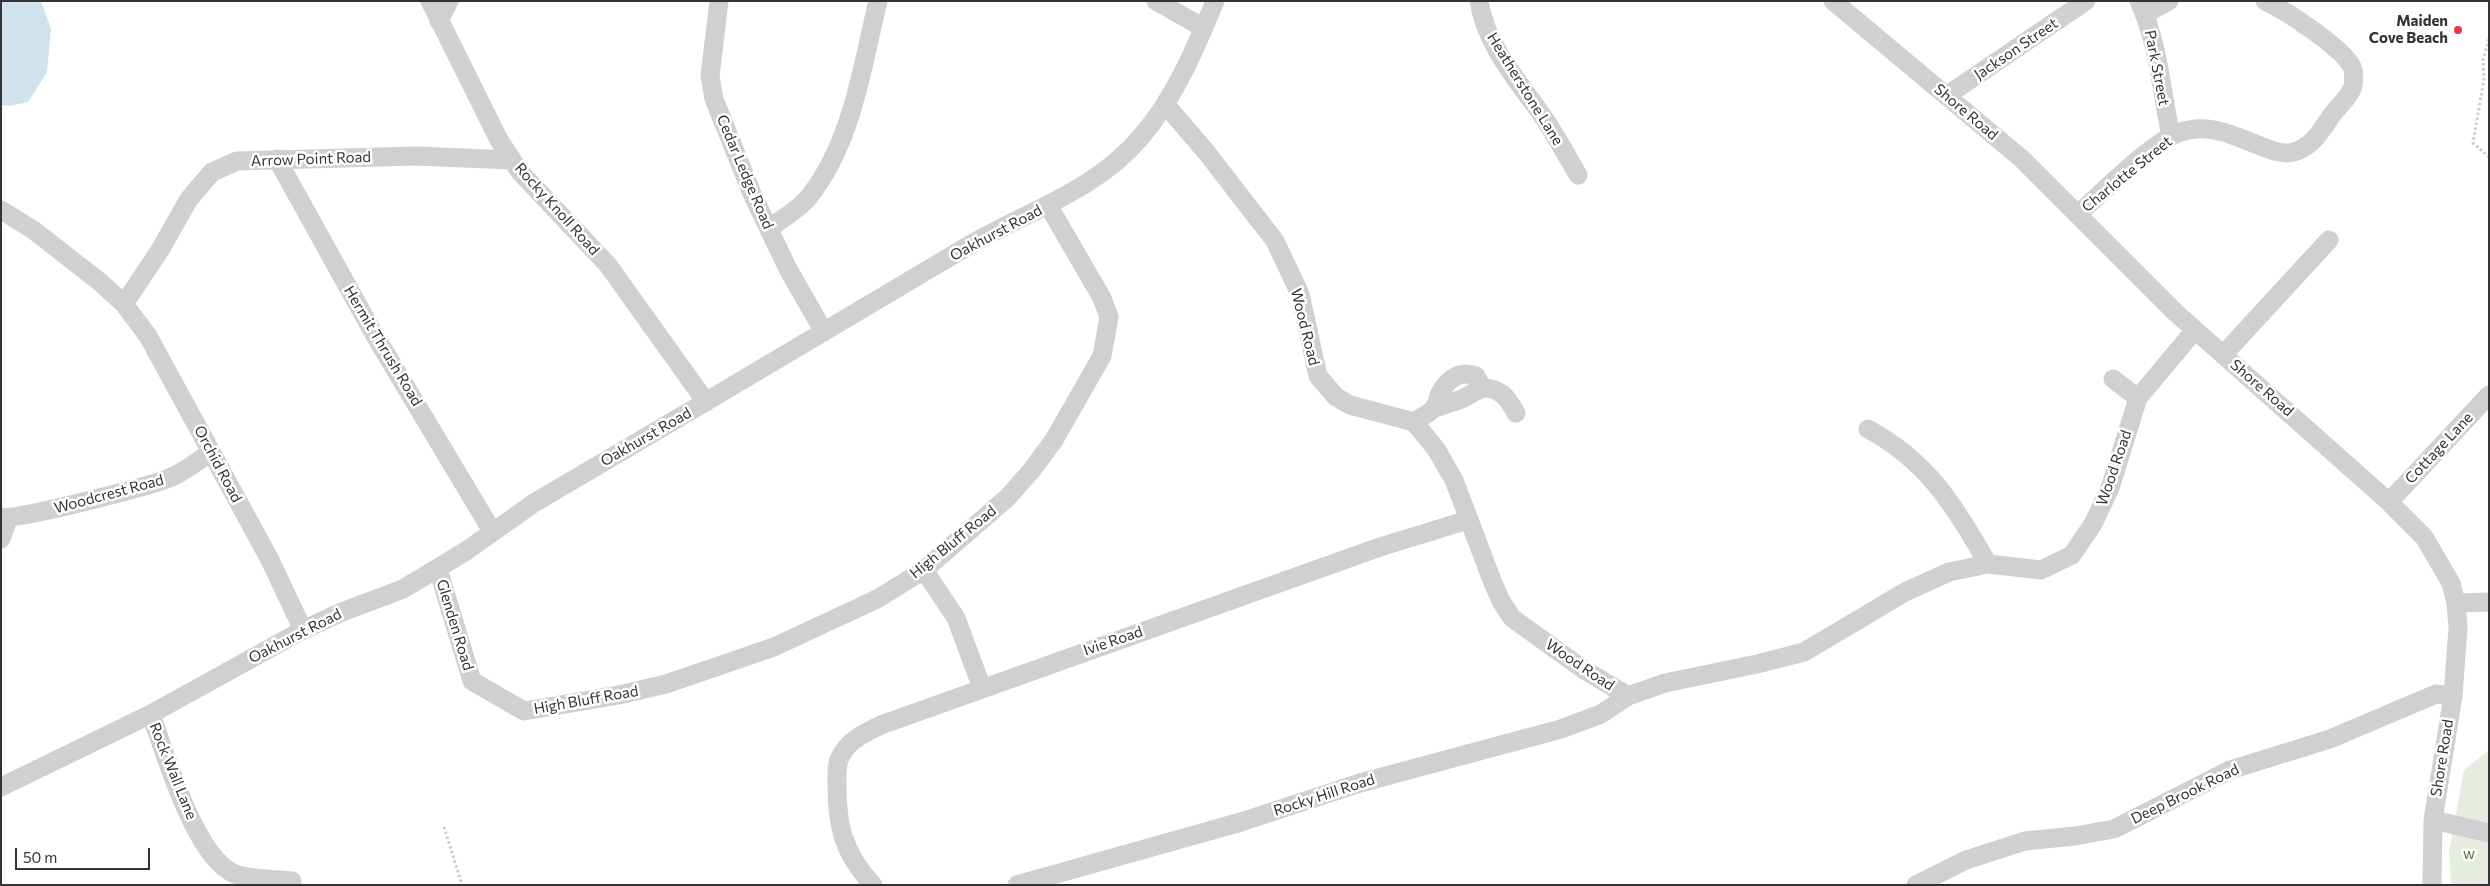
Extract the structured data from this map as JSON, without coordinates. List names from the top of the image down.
{
  "streets": {
    "street": [
      "Jackson Street",
      "Park Street",
      "Heatherstone Lane",
      "Shore Road",
      "Arrow Point Road",
      "Cedar Ledge Road",
      "Charlotte Street",
      "Rocky Knoll Road",
      "Oakhurst Road",
      "Wood Road",
      "Hermit Thrush Road",
      "Cottage Lane",
      "Orchid Road",
      "Woodcrest Road",
      "High Bluff Road",
      "Glenden Road",
      "Ivie Road",
      "Rock Wall Lane",
      "Deep Brook Road",
      "Rocky Hill Road"
    ]
  },
  "crossings": [
    ["Jackson Street", "Shore Road"],
    ["Park Street", "Charlotte Street"],
    ["Shore Road", "Charlotte Street"],
    ["Shore Road", "Wood Road"],
    ["Shore Road", "Cottage Lane"],
    ["Shore Road", "Deep Brook Road"],
    ["Arrow Point Road", "Rocky Knoll Road"],
    ["Arrow Point Road", "Hermit Thrush Road"],
    ["Arrow Point Road", "Orchid Road"],
    ["Cedar Ledge Road", "Oakhurst Road"],
    ["Rocky Knoll Road", "Oakhurst Road"],
    ["Oakhurst Road", "Wood Road"],
    ["Oakhurst Road", "Hermit Thrush Road"],
    ["Oakhurst Road", "Orchid Road"],
    ["Oakhurst Road", "High Bluff Road"],
    ["Oakhurst Road", "Glenden Road"],
    ["Oakhurst Road", "Rock Wall Lane"],
    ["Wood Road", "Ivie Road"],
    ["Wood Road", "Rocky Hill Road"],
    ["Orchid Road", "Woodcrest Road"],
    ["High Bluff Road", "Glenden Road"]
  ],
  "parks": ["w"],
  "places": ["Maiden Cove Beach"],
  "scale_bar": "50 m"
}
